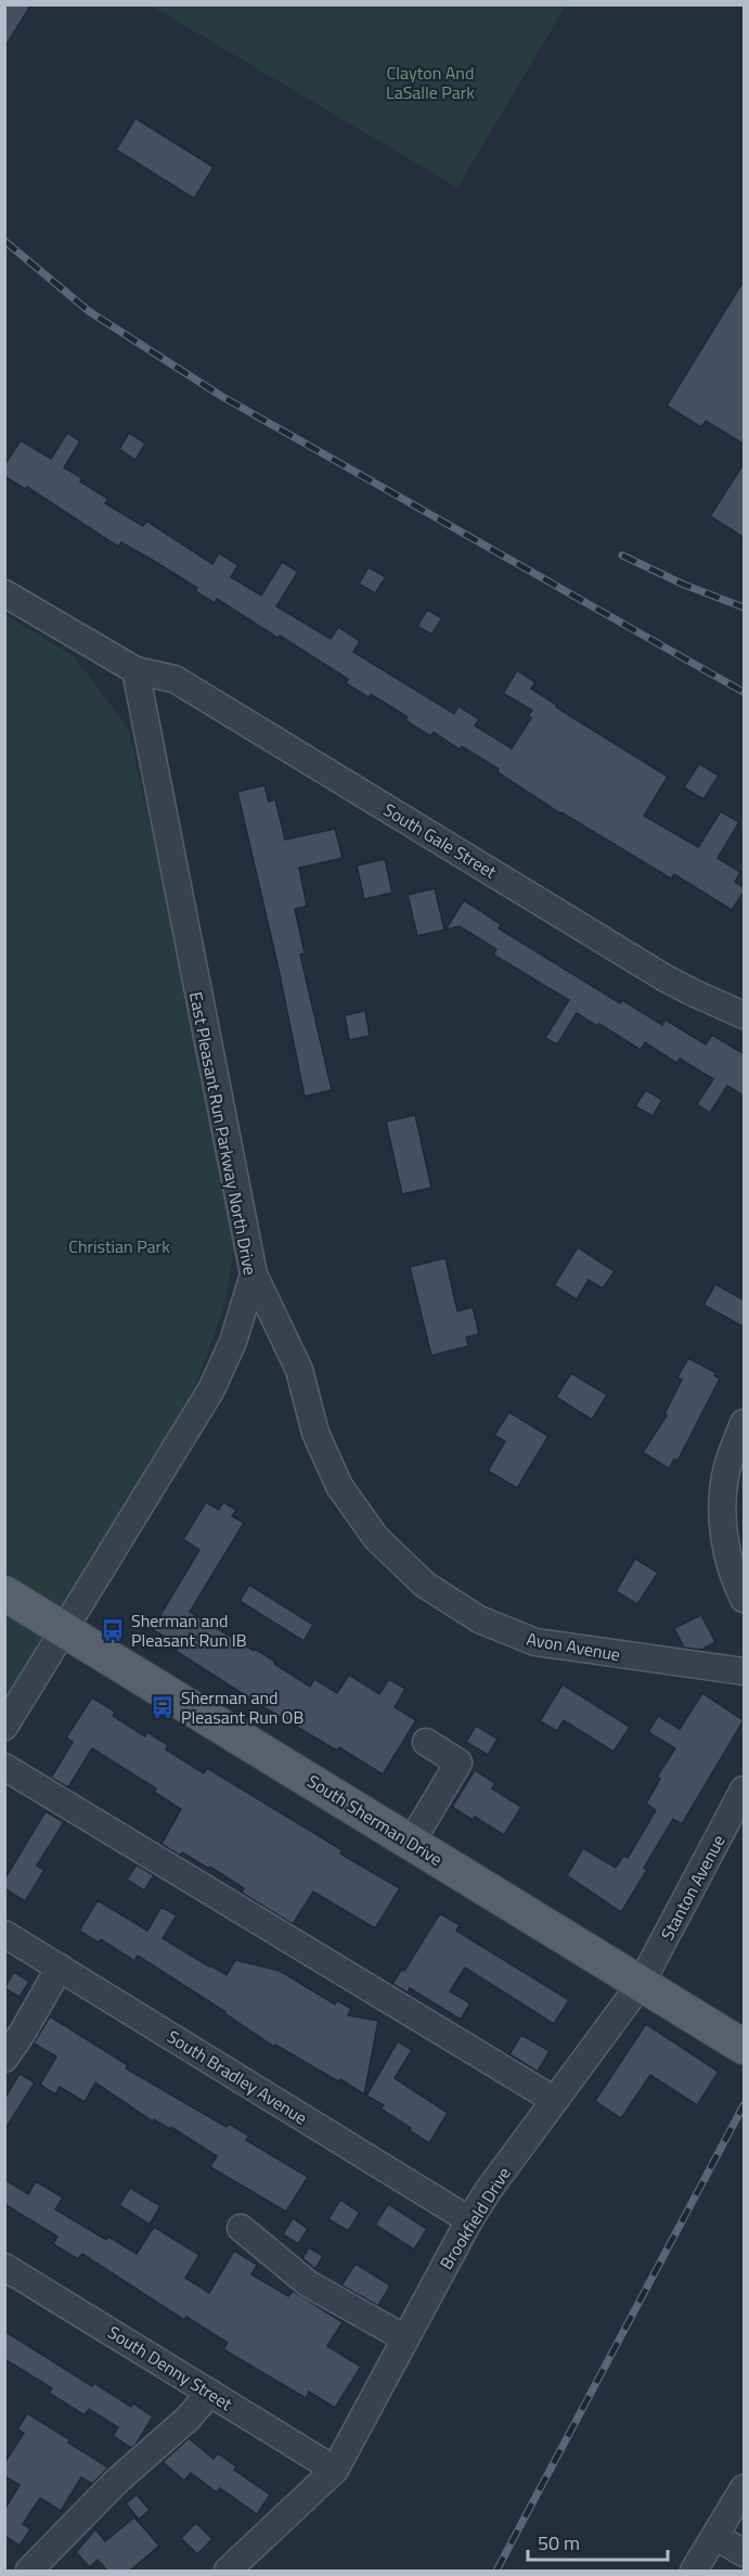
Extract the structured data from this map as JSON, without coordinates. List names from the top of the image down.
{
  "streets": {
    "main road": ["South Sherman Drive"],
    "street": [
      "South Gale Street",
      "East Pleasant Run Parkway North Drive",
      "Avon Avenue",
      "Stanton Avenue",
      "South Bradley Avenue",
      "Brookfield Drive",
      "South Denny Street"
    ]
  },
  "crossings": [
    ["South Gale Street", "East Pleasant Run Parkway North Drive"],
    ["East Pleasant Run Parkway North Drive", "Avon Avenue"],
    ["East Pleasant Run Parkway North Drive", "South Sherman Drive"],
    ["South Sherman Drive", "Stanton Avenue"],
    ["South Sherman Drive", "Brookfield Drive"],
    ["Stanton Avenue", "Brookfield Drive"],
    ["South Bradley Avenue", "Brookfield Drive"],
    ["Brookfield Drive", "South Denny Street"]
  ],
  "parks": ["Clayton And LaSalle Park", "Christian Park"],
  "places": {
    "bus stop": ["Sherman and Pleasant Run IB", "Sherman and Pleasant Run OB"]
  },
  "scale_bar": "50 m"
}
